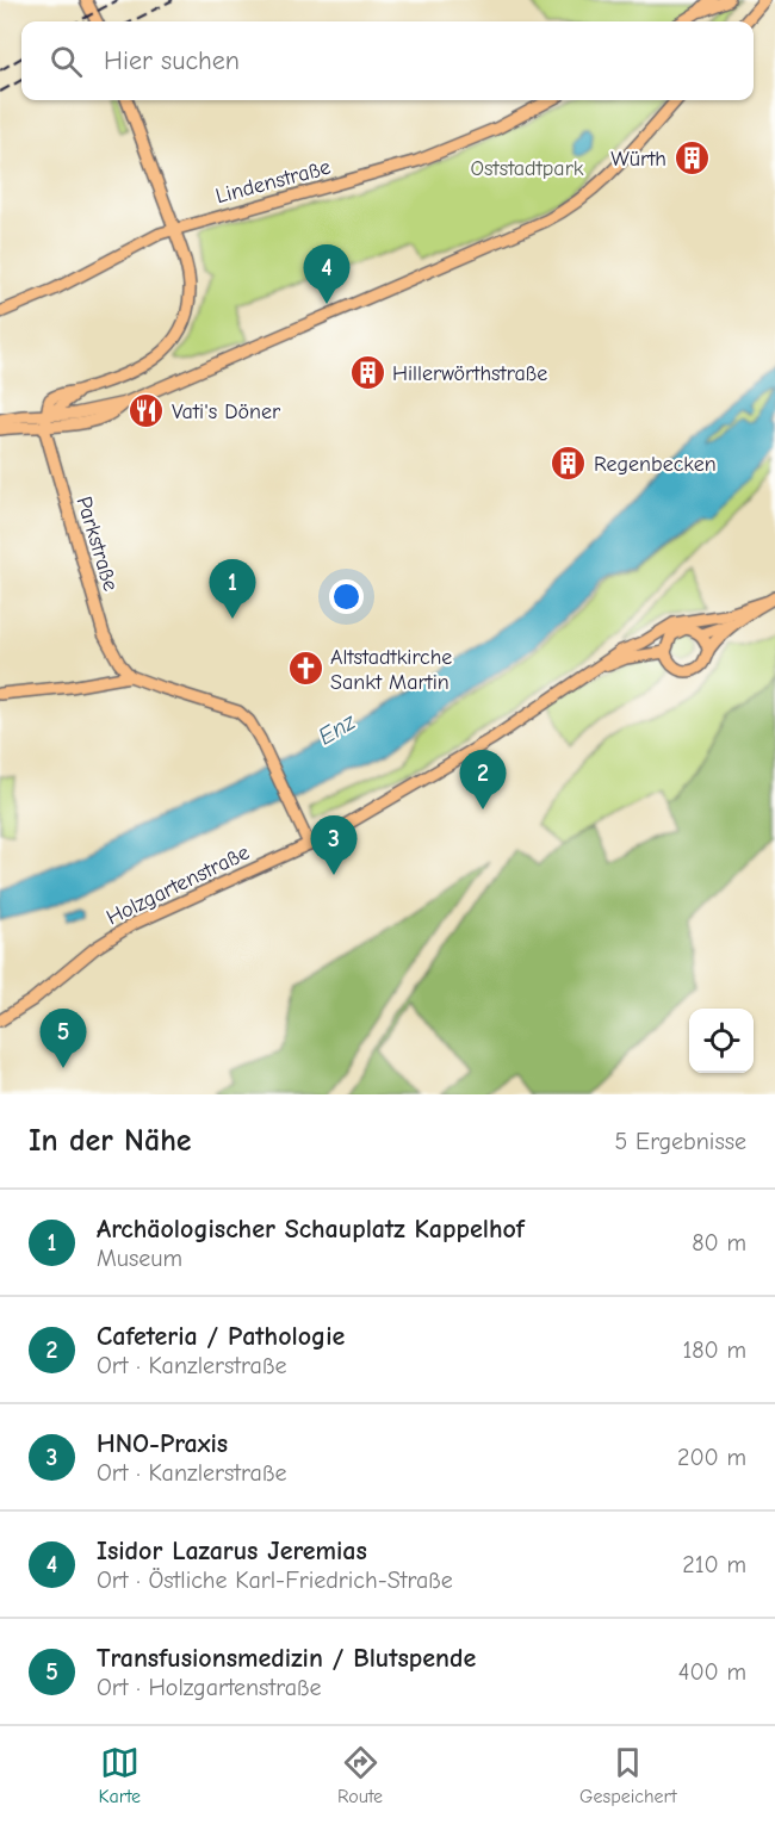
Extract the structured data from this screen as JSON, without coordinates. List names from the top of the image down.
{
  "streets": {
    "main road": ["Lindenstraße", "Parkstraße", "Holzgartenstraße"]
  },
  "water": ["Enz"],
  "parks": ["Oststadtpark"],
  "places": {
    "building": ["Würth", "Hillerwörthstraße", "Regenbecken"],
    "restaurant": ["Vati's Döner"],
    "church": ["Altstadtkirche Sankt Martin"]
  },
  "page": {
    "search": "Hier suchen",
    "pins": [
      "4",
      "1",
      "2",
      "3",
      "5"
    ],
    "heading": ["In der Nähe", "5 Ergebnisse"],
    "list": [
      {
        "mark": "1",
        "name": "Archäologischer Schauplatz Kappelhof",
        "note": "Museum",
        "value": "80 m"
      },
      {
        "mark": "2",
        "name": "Cafeteria / Pathologie",
        "note": "Ort · Kanzlerstraße",
        "value": "180 m"
      },
      {
        "mark": "3",
        "name": "HNO-Praxis",
        "note": "Ort · Kanzlerstraße",
        "value": "200 m"
      },
      {
        "mark": "4",
        "name": "Isidor Lazarus Jeremias",
        "note": "Ort · Östliche Karl-Friedrich-Straße",
        "value": "210 m"
      },
      {
        "mark": "5",
        "name": "Transfusionsmedizin / Blutspende",
        "note": "Ort · Holzgartenstraße",
        "value": "400 m"
      }
    ],
    "nav": ["Karte", "Route", "Gespeichert"]
  }
}
